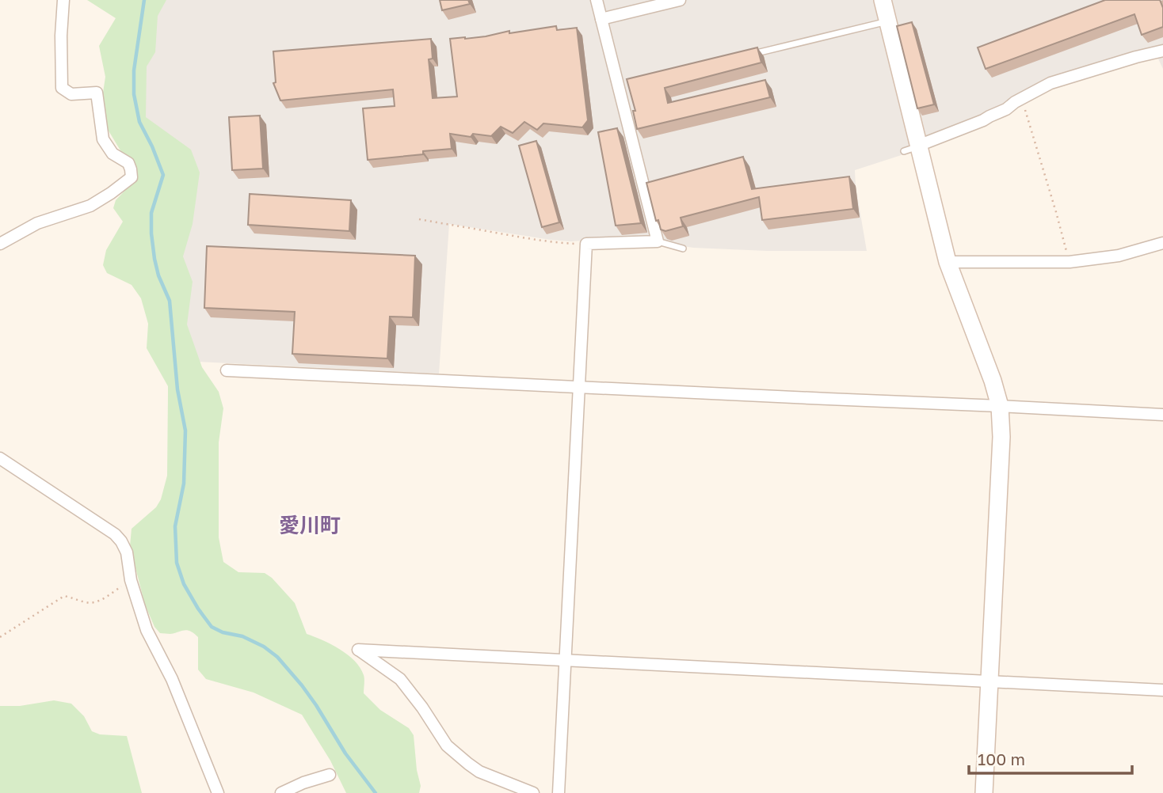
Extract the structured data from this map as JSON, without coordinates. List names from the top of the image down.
{
  "districts": ["愛川町"],
  "scale_bar": "100 m"
}
